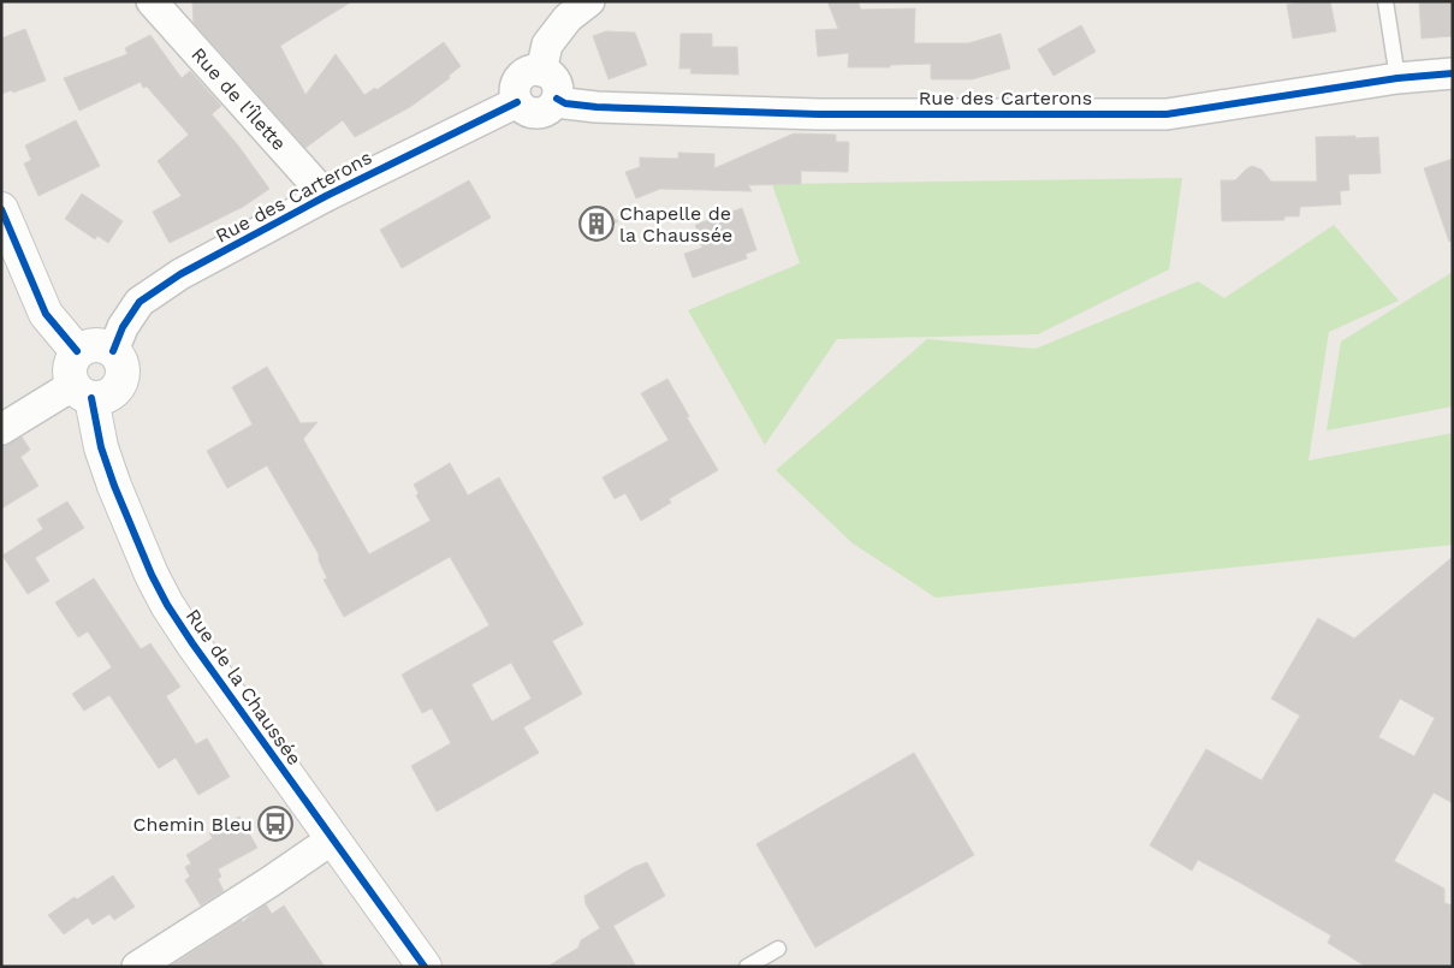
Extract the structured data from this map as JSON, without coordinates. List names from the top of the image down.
{
  "streets": {
    "street": ["Rue des Carterons", "Rue de l'Îlette", "Rue de la Chaussée"]
  },
  "crossings": [
    ["Rue des Carterons", "Rue de l'Îlette"],
    ["Rue des Carterons", "Rue de la Chaussée"]
  ],
  "places": {
    "building": ["Chapelle de la Chaussée"],
    "bus stop": ["Chemin Bleu"]
  }
}
